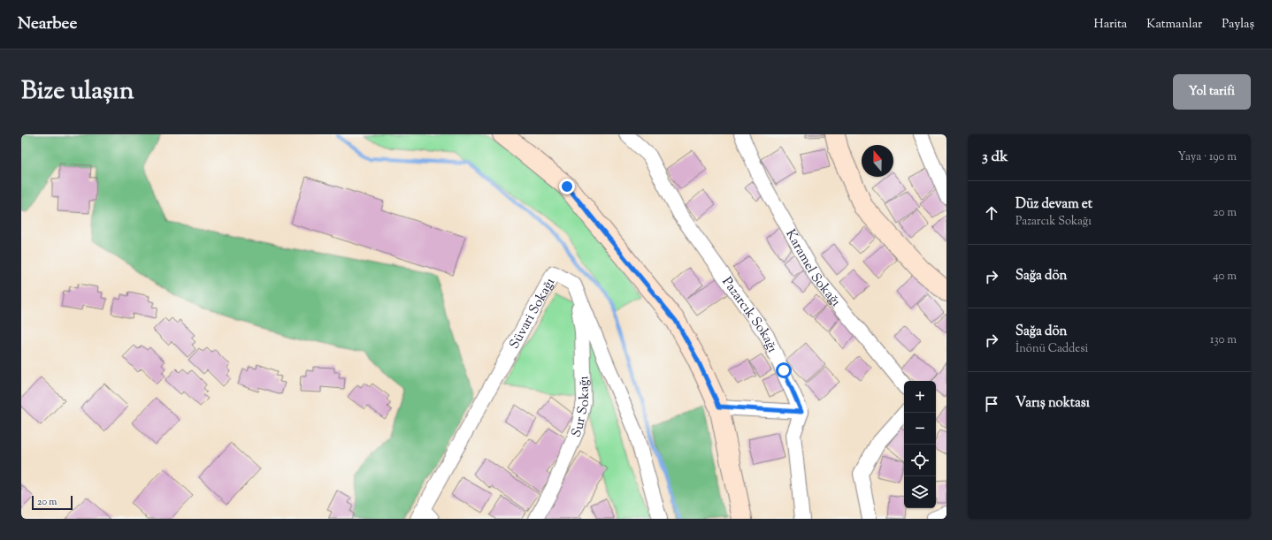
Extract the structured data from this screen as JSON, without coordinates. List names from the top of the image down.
{
  "streets": {
    "street": [
      "Karamel Sokağı",
      "Süvari Sokağı",
      "Pazarcık Sokağı",
      "Sur Sokağı"
    ]
  },
  "crossings": [
    ["Süvari Sokağı", "Sur Sokağı"]
  ],
  "scale_bar": "20 m",
  "north": "top",
  "page": {
    "header": "Nearbee",
    "nav": ["Harita", "Katmanlar", "Paylaş"],
    "title": "Bize ulaşın",
    "buttons": "Yol tarifi",
    "heading": ["3 dk", "Yaya · 190 m"],
    "list": [
      ["Düz devam et", "Pazarcık Sokağı", "20 m"],
      ["Sağa dön", "40 m"],
      ["Sağa dön", "İnönü Caddesi", "130 m"],
      "Varış noktası"
    ],
    "map_buttons": ["+", "−"],
    "scale": "20 m"
  }
}
